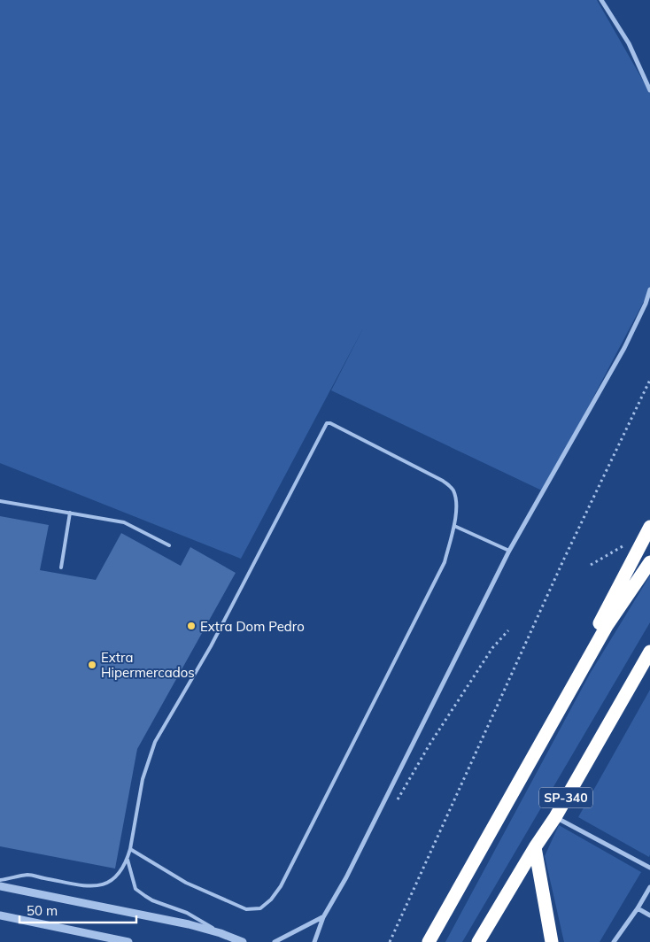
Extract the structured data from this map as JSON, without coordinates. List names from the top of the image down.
{
  "streets": {
    "highway": ["SP-340"]
  },
  "places": ["Extra Dom Pedro", "Extra Hipermercados"],
  "scale_bar": "50 m"
}
